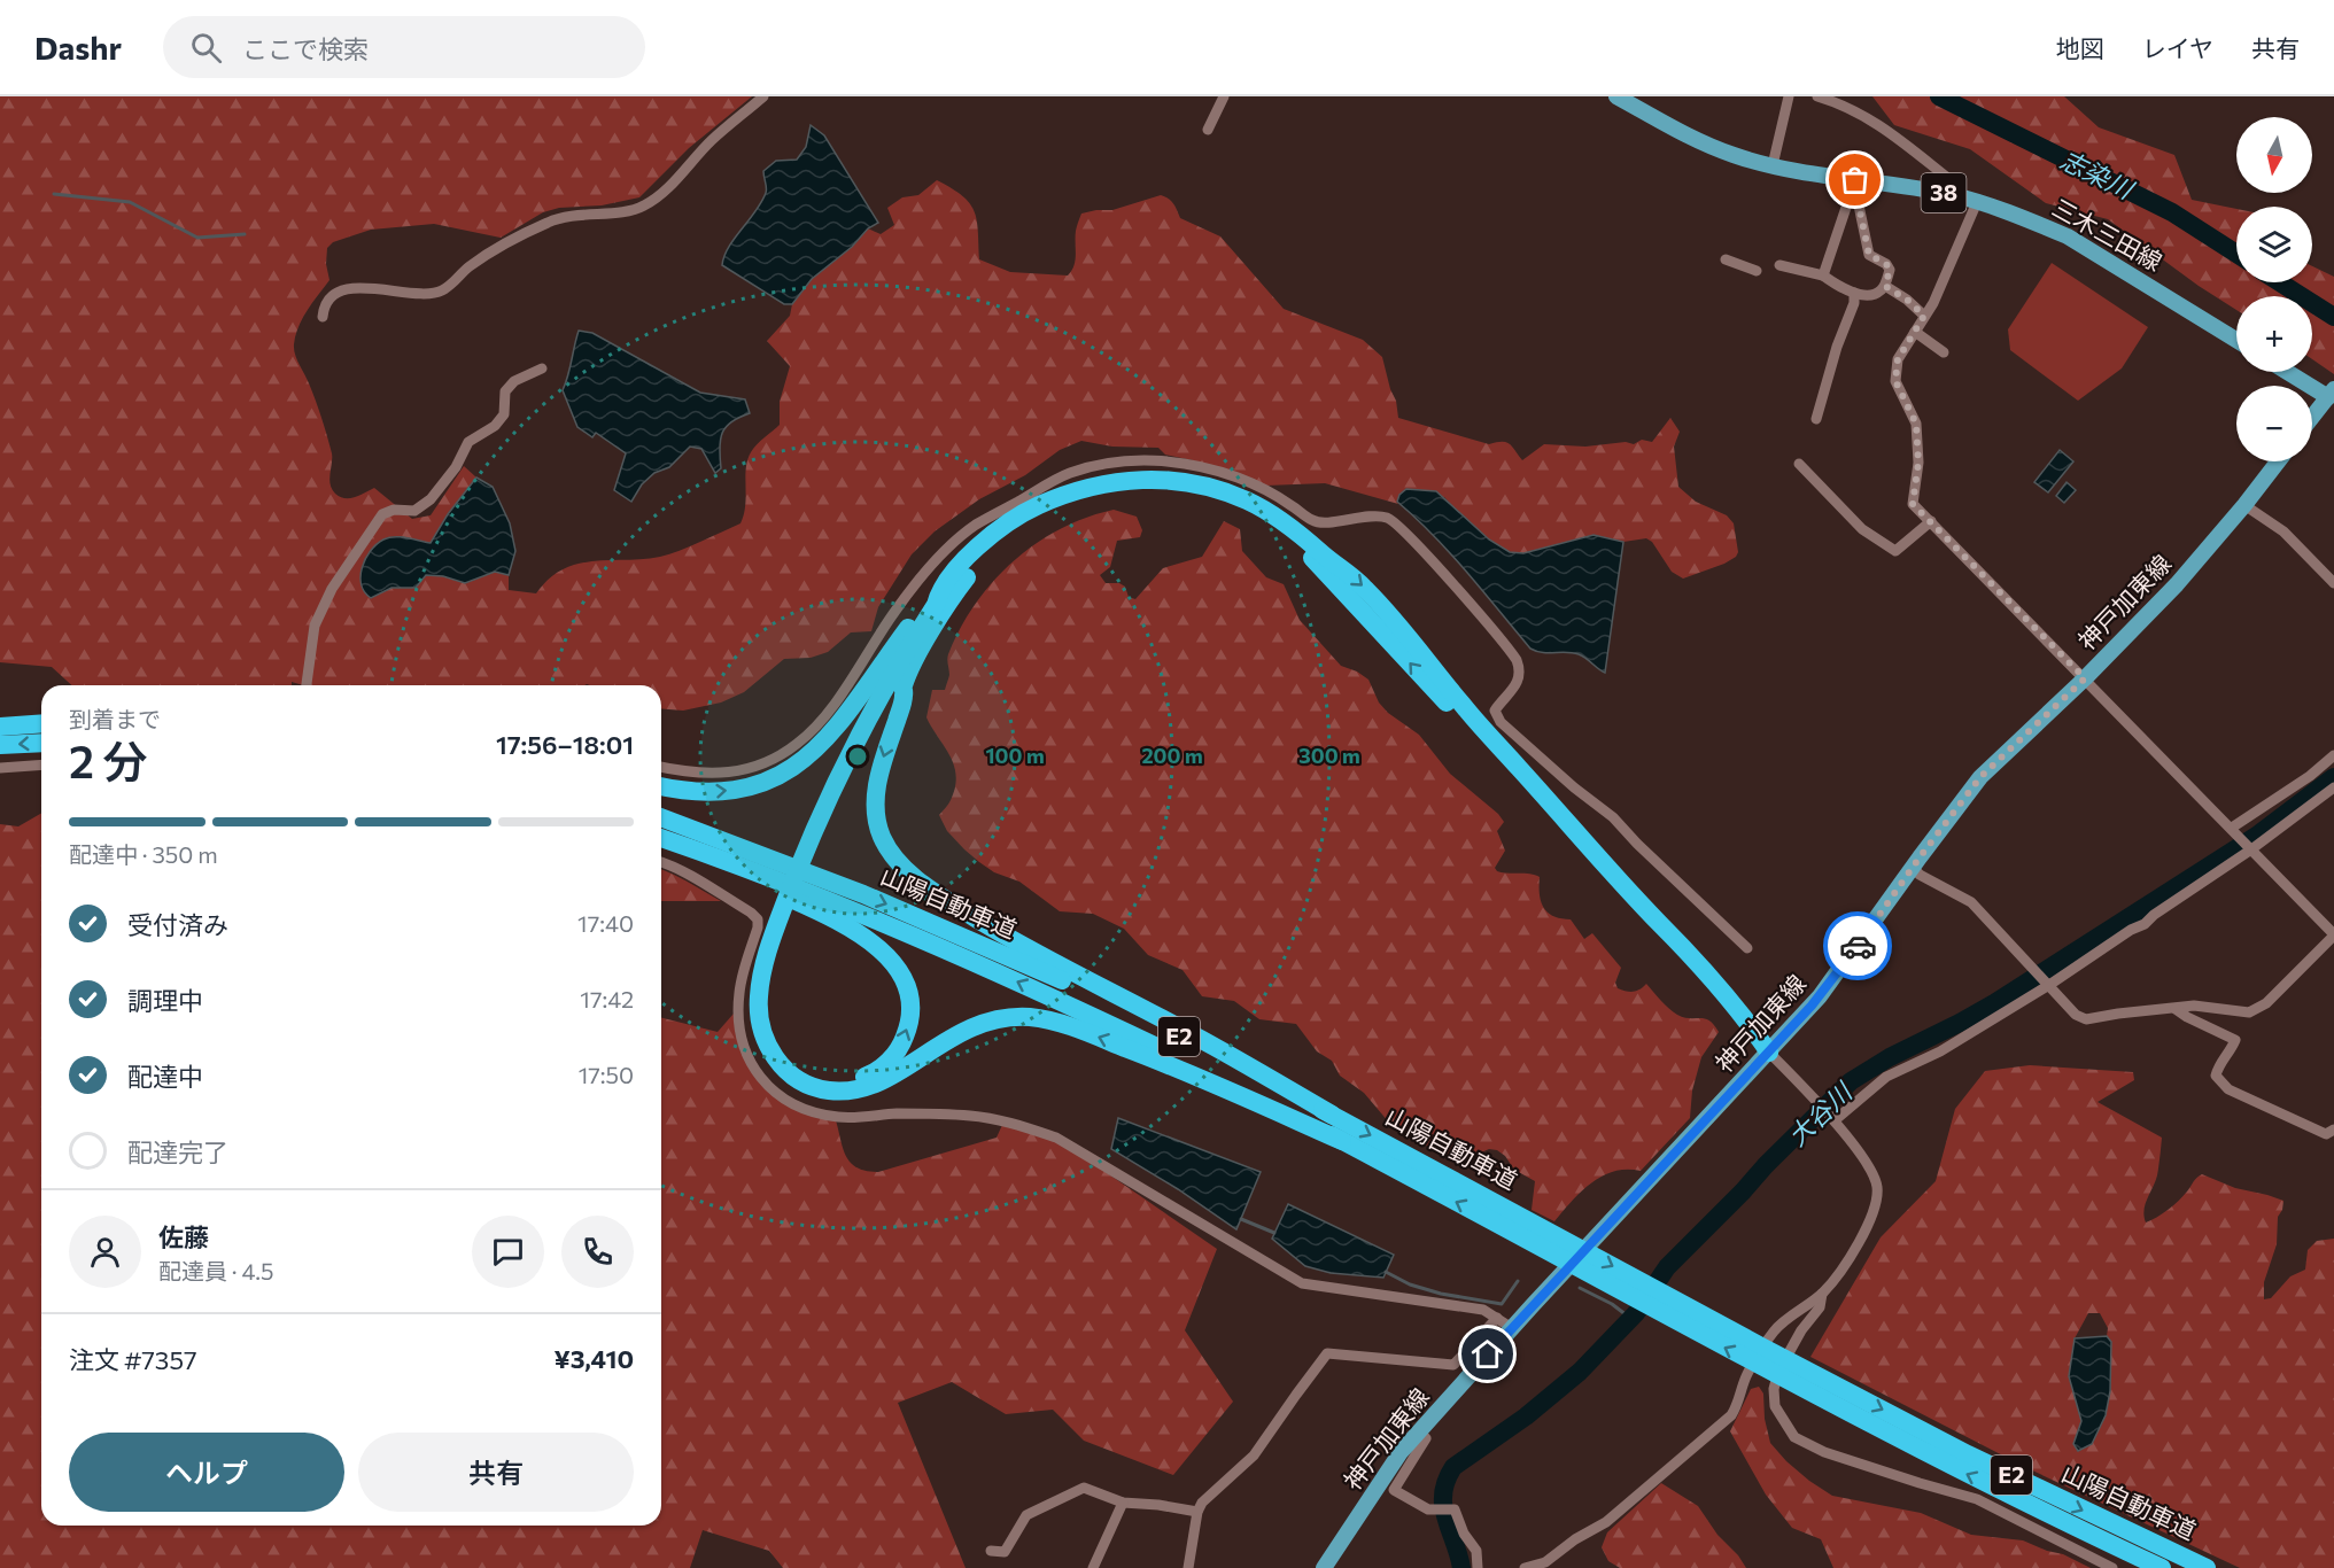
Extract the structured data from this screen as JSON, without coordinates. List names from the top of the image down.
{
  "streets": {
    "highway": ["山陽自動車道", "E2"],
    "main road": ["38", "三木三田線", "神戸加東線"]
  },
  "water": ["志染川", "大谷川"],
  "north": "bottom",
  "page": {
    "header": "Dashr",
    "search": "ここで検索",
    "nav": ["地図", "レイヤ", "共有"],
    "map_buttons": ["+", "−"],
    "heading": ["2 分", "到着まで", "17:56–18:01"],
    "panel": [
      "佐藤",
      "配達員 · 4.5",
      "注文 #7357",
      "¥3,410"
    ],
    "bar": "配達中 · 350 m",
    "list": [
      ["受付済み", "17:40"],
      ["調理中", "17:42"],
      ["配達中", "17:50"],
      "配達完了"
    ],
    "buttons": ["ヘルプ", "共有"]
  },
  "rings": ["100 m", "200 m", "300 m"]
}
